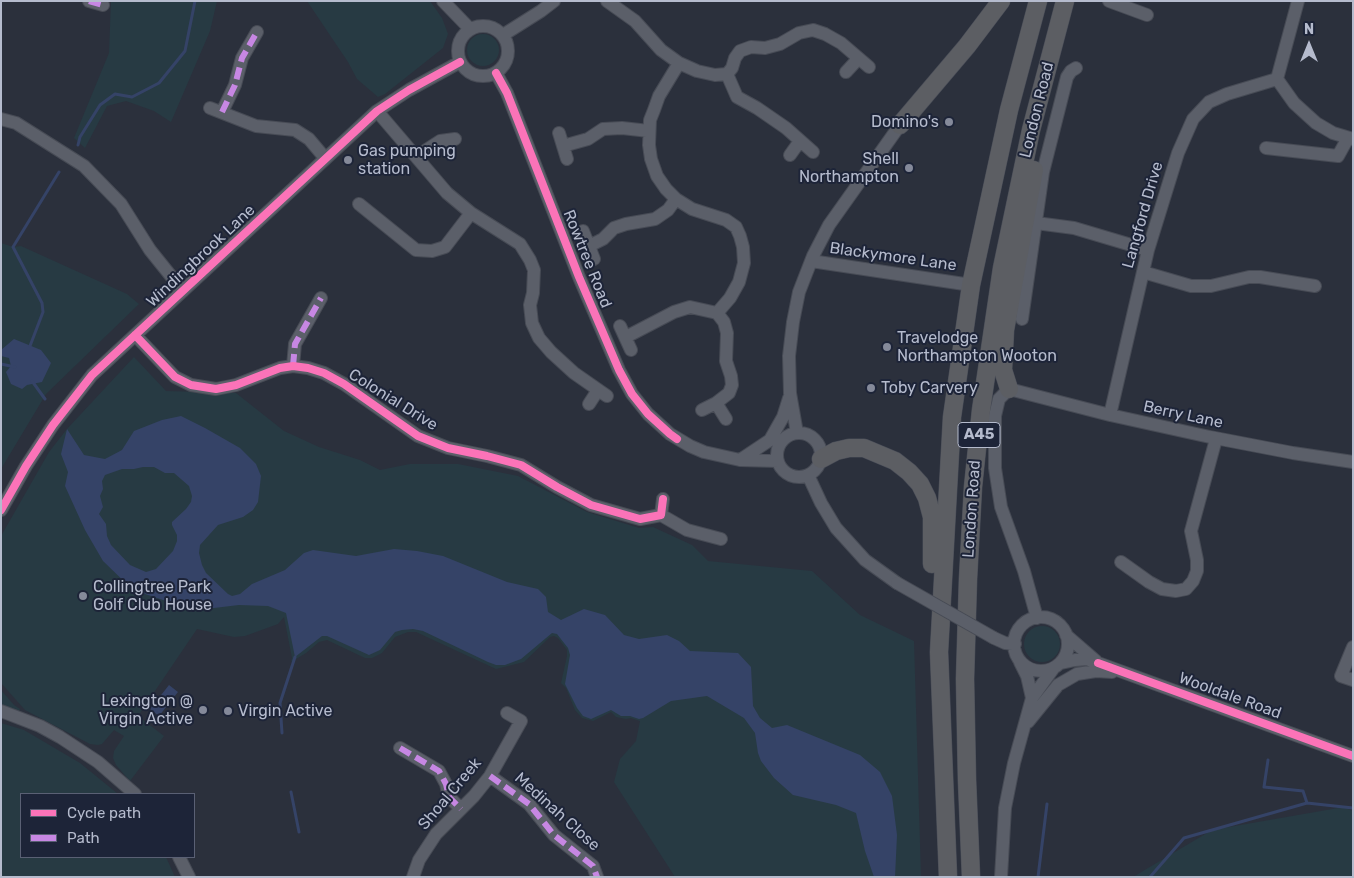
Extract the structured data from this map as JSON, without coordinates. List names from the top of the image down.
{
  "streets": {
    "highway": ["London Road", "A45"],
    "street": [
      "Langford Drive",
      "Windingbrook Lane",
      "Blackymore Lane",
      "Rowtree Road",
      "Colonial Drive",
      "Berry Lane",
      "Wooldale Road",
      "Shoal Creek",
      "Medinah Close"
    ]
  },
  "crossings": [
    ["London Road", "Blackymore Lane"],
    ["Langford Drive", "Berry Lane"],
    ["Windingbrook Lane", "Rowtree Road"],
    ["Windingbrook Lane", "Colonial Drive"],
    ["Shoal Creek", "Medinah Close"]
  ],
  "places": [
    "Domino's",
    "Gas pumping station",
    "Shell Northampton",
    "Travelodge Northampton Wooton",
    "Toby Carvery",
    "Collingtree Park Golf Club House",
    "Lexington @ Virgin Active",
    "Virgin Active"
  ],
  "legend": ["Cycle path", "Path"],
  "north": "top"
}
